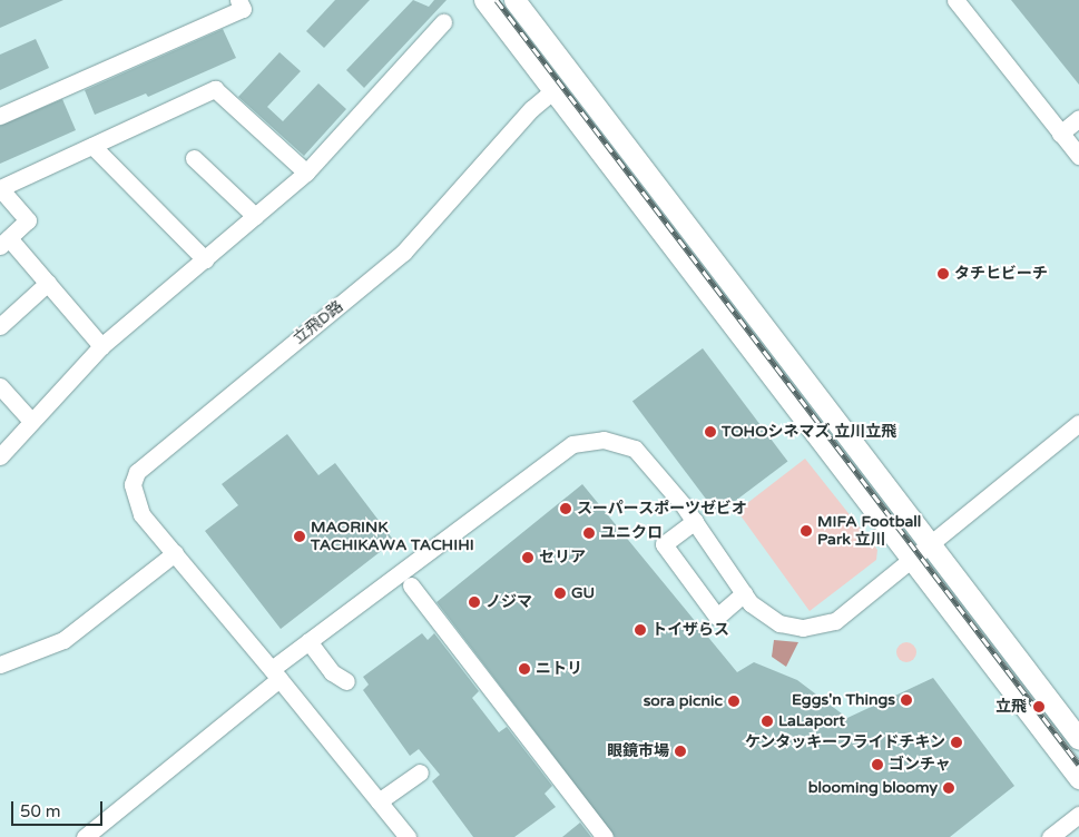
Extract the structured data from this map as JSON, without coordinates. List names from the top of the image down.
{
  "streets": {
    "street": ["立飛D路"]
  },
  "places": [
    "タチヒビーチ",
    "TOHOシネマズ 立川立飛",
    "スーパースポーツゼビオ",
    "MIFA Football Park 立川",
    "ユニクロ",
    "MAORINK TACHIKAWA TACHIHI",
    "セリア",
    "GU",
    "ノジマ",
    "トイザらス",
    "ニトリ",
    "Eggs'n Things",
    "sora picnic",
    "立飛",
    "LaLaport",
    "ケンタッキーフライドチキン",
    "眼鏡市場",
    "ゴンチャ",
    "blooming bloomy"
  ],
  "scale_bar": "50 m"
}
